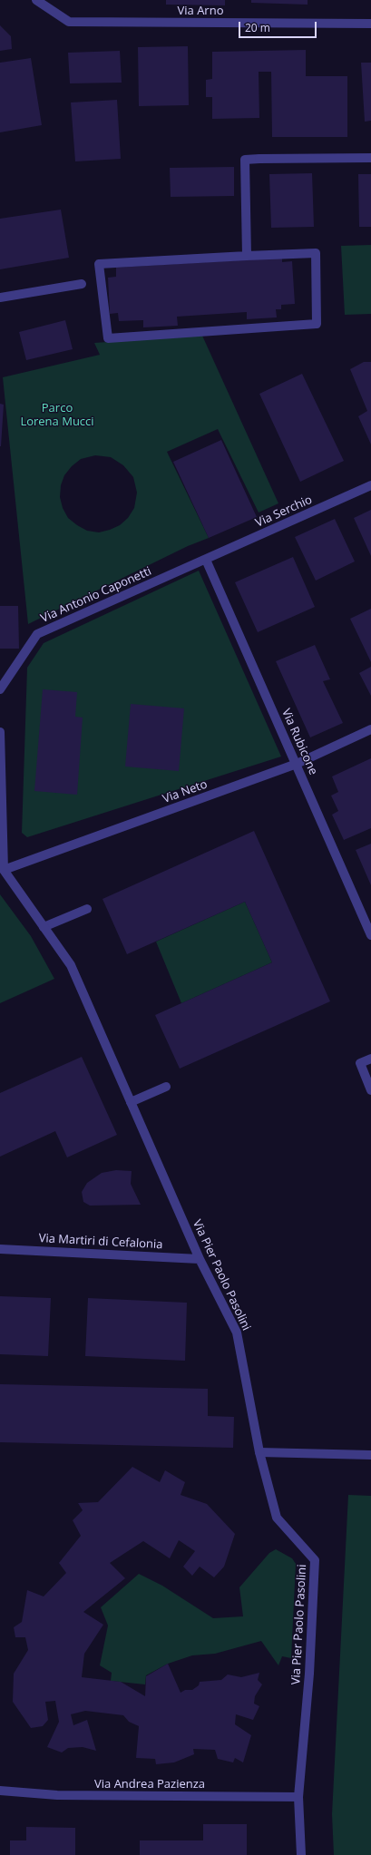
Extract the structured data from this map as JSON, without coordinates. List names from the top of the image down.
{
  "streets": {
    "street": [
      "Via Arno",
      "Via Serchio",
      "Via Antonio Caponetti",
      "Via Rubicone",
      "Via Neto",
      "Via Martiri di Cefalonia",
      "Via Pier Paolo Pasolini",
      "Via Andrea Pazienza"
    ]
  },
  "crossings": [
    ["Via Serchio", "Via Antonio Caponetti"],
    ["Via Serchio", "Via Rubicone"],
    ["Via Antonio Caponetti", "Via Rubicone"],
    ["Via Rubicone", "Via Neto"],
    ["Via Neto", "Via Pier Paolo Pasolini"],
    ["Via Martiri di Cefalonia", "Via Pier Paolo Pasolini"],
    ["Via Pier Paolo Pasolini", "Via Andrea Pazienza"]
  ],
  "parks": ["Parco Lorena Mucci"],
  "scale_bar": "20 m"
}
